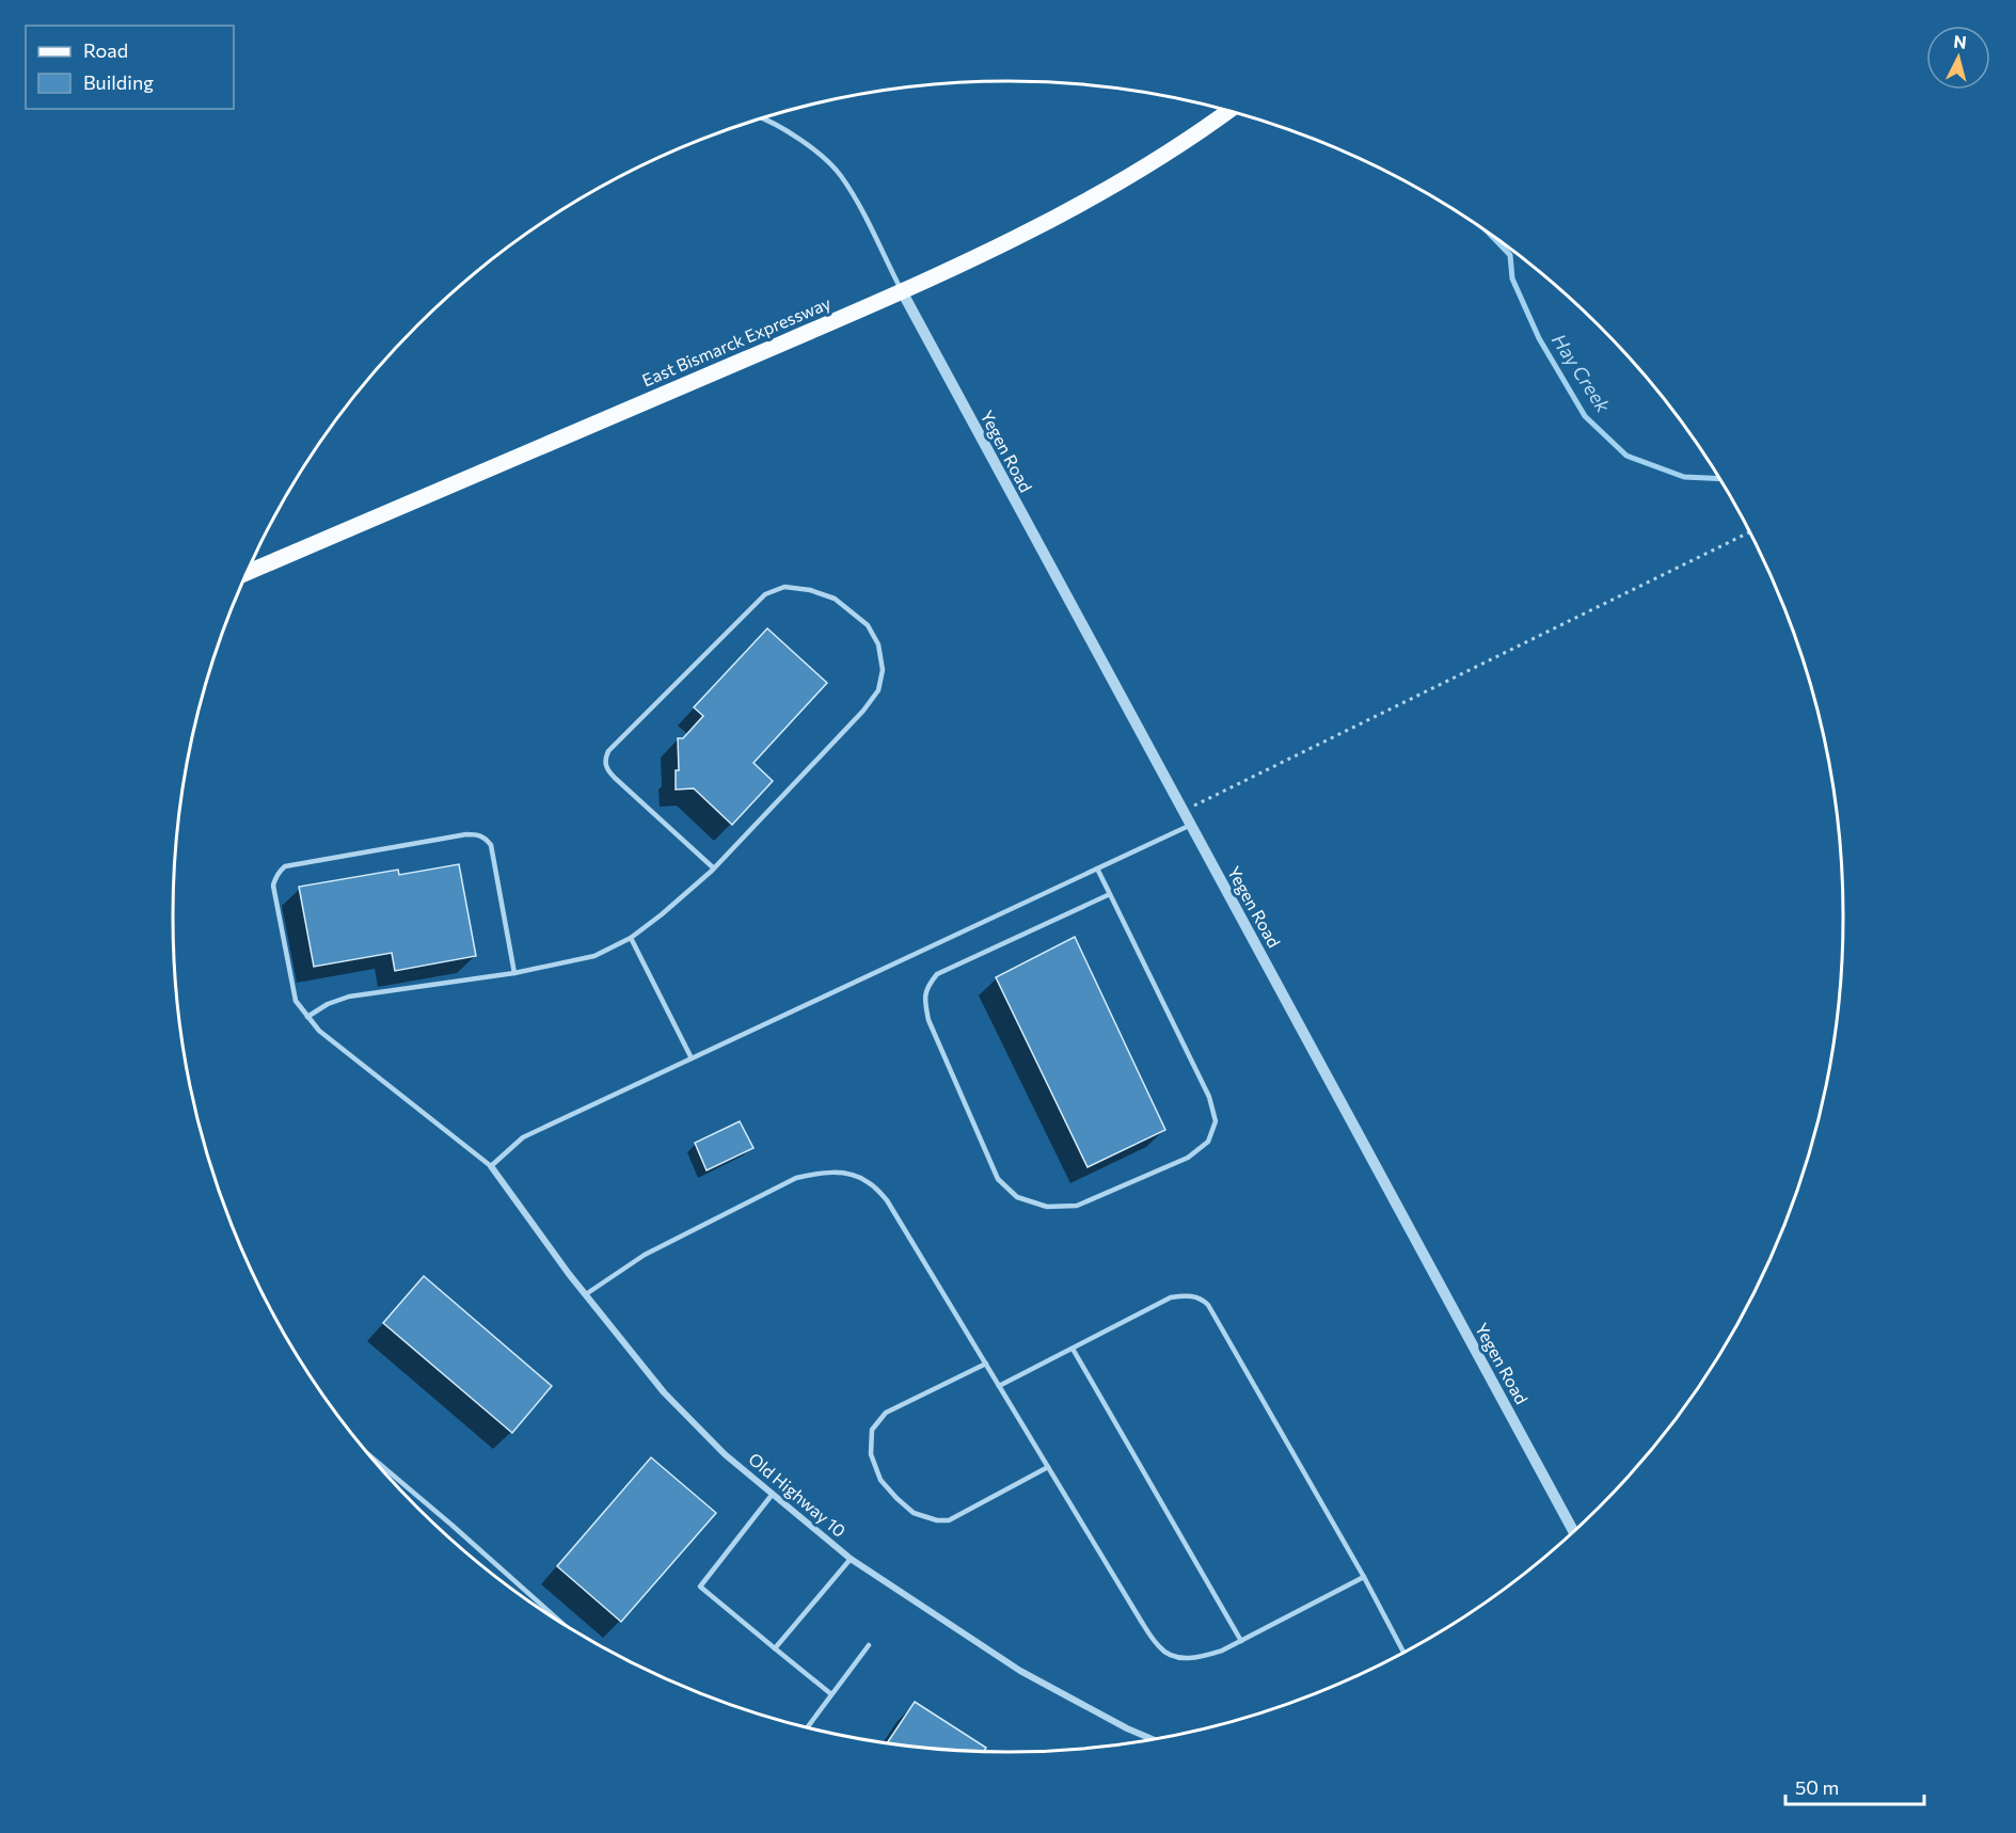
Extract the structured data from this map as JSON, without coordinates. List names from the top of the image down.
{
  "streets": {
    "main road": ["East Bismarck Expressway"],
    "street": ["Yegen Road", "Old Highway 10"]
  },
  "crossings": [
    ["East Bismarck Expressway", "Yegen Road"]
  ],
  "water": ["Hay Creek"],
  "legend": ["Road", "Building"],
  "scale_bar": "50 m",
  "north": "top"
}
